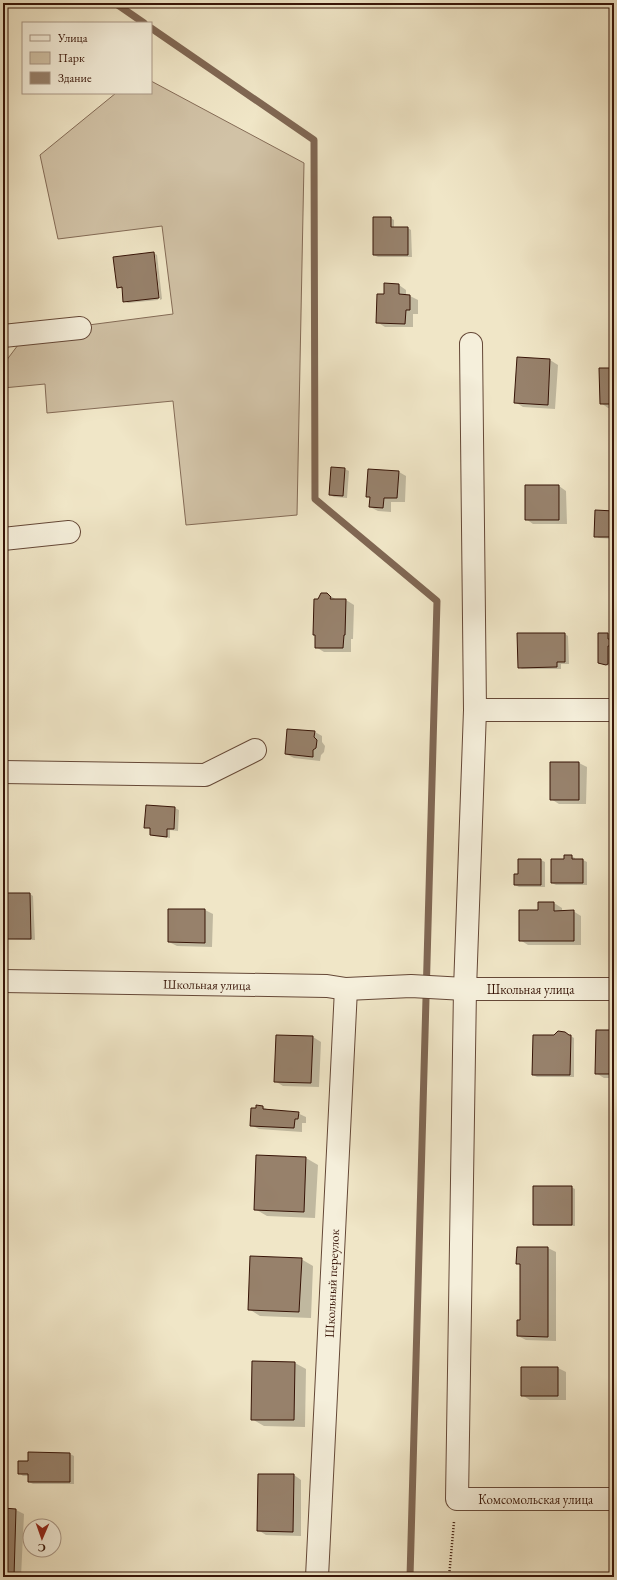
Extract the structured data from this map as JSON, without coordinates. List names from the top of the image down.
{
  "streets": {
    "street": ["Школьная улица", "Школьный переулок", "Комсомольская улица"]
  },
  "crossings": [
    ["Школьная улица", "Школьный переулок"]
  ],
  "legend": ["Улица", "Парк", "Здание"],
  "north": "bottom"
}
